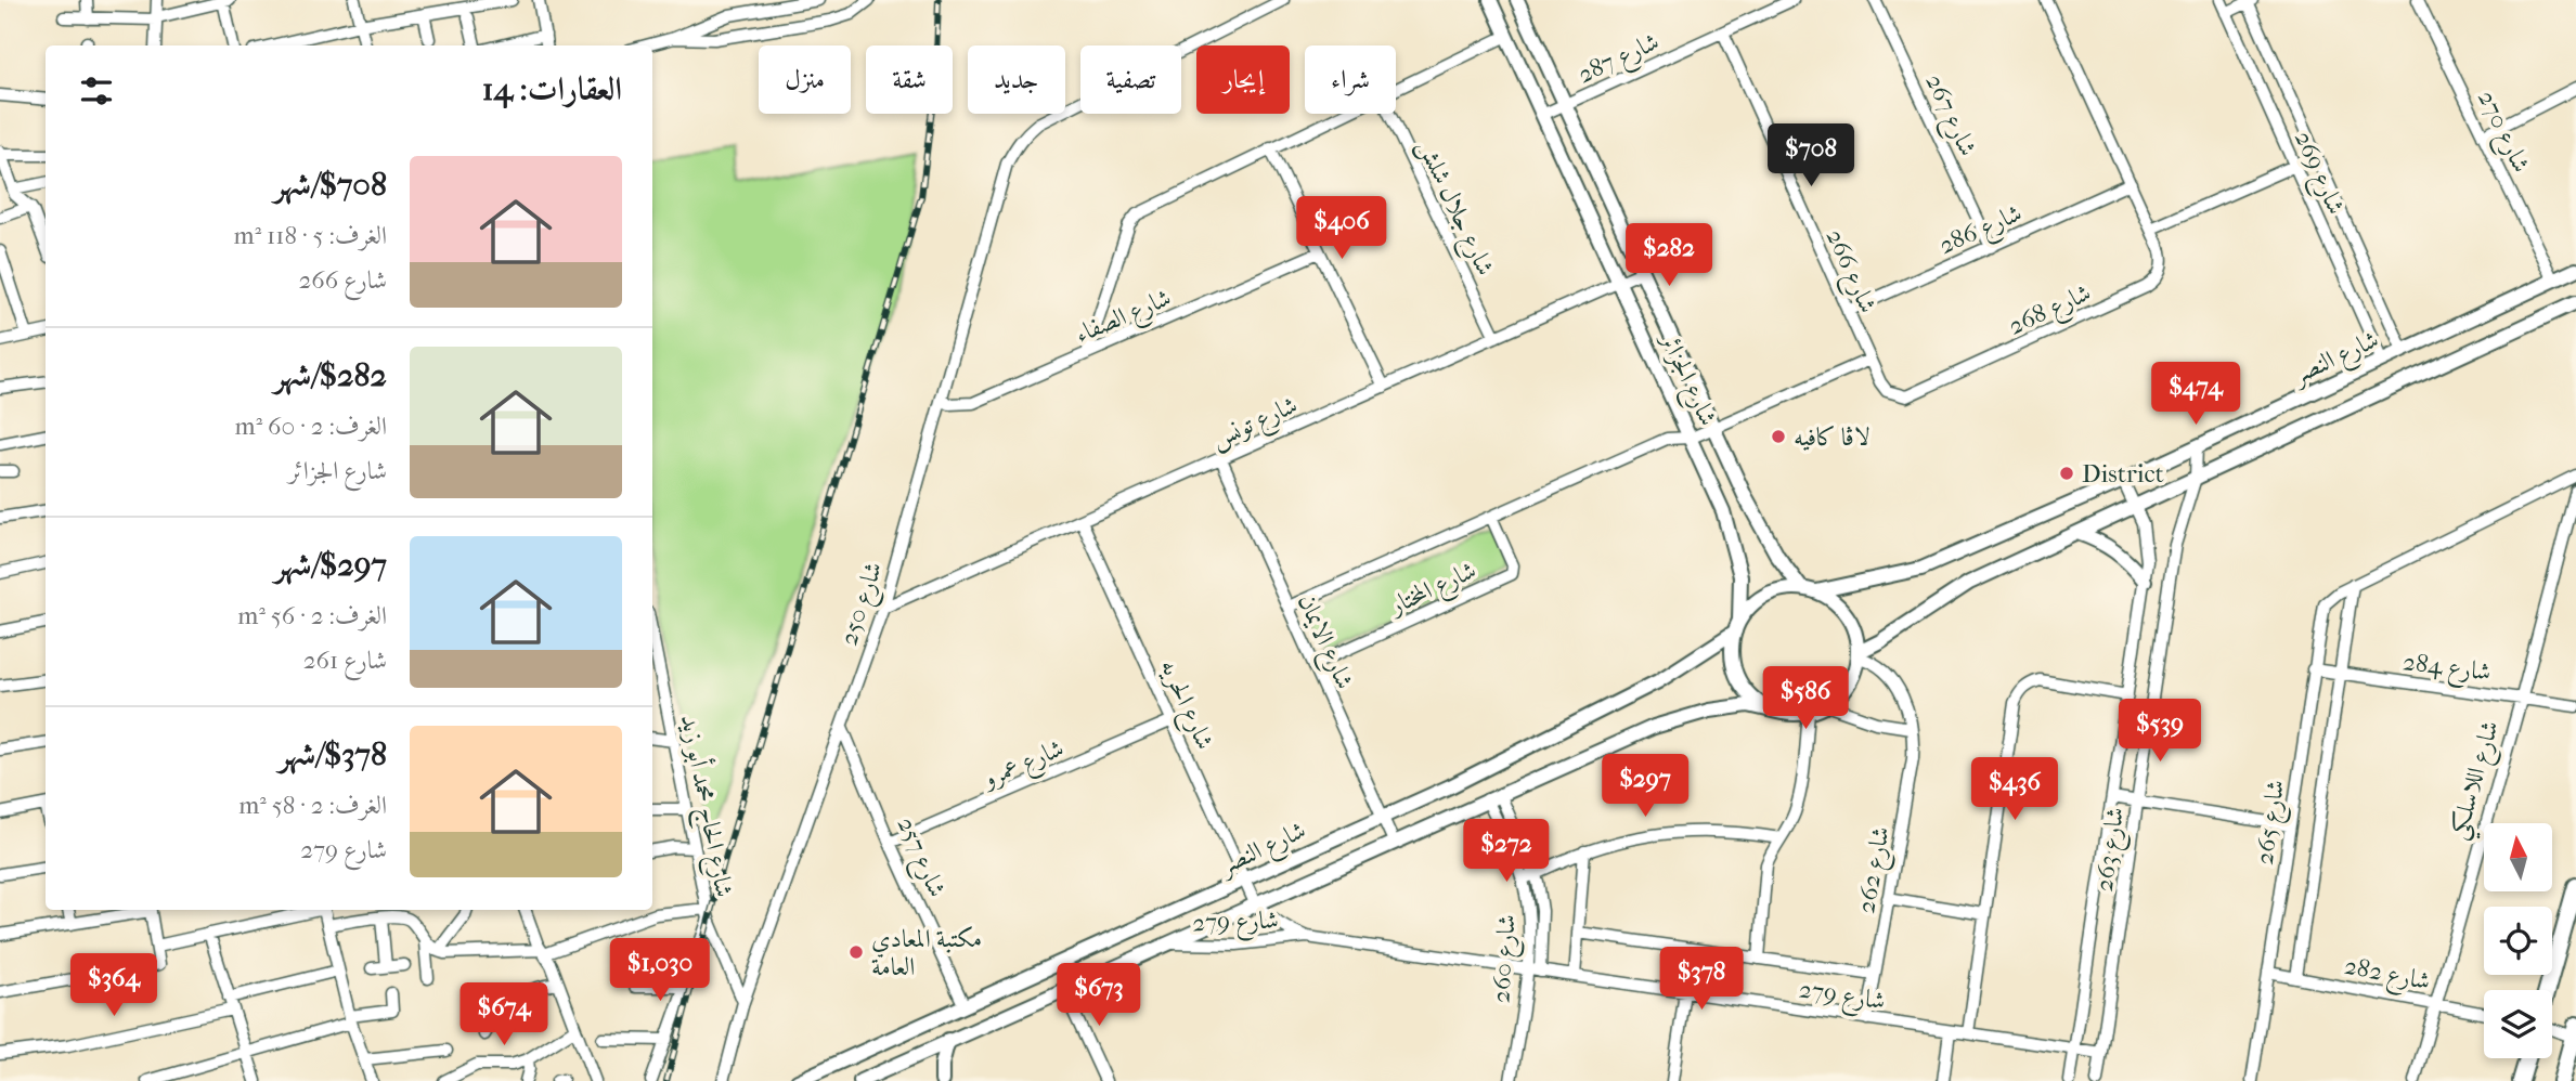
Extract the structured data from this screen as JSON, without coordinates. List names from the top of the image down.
{
  "streets": {
    "street": [
      "شارع 287",
      "شارع 267",
      "شارع 270",
      "شارع 269",
      "شارع جلال شلش",
      "شارع 286",
      "شارع 266",
      "شارع 268",
      "شارع الصفاء",
      "شارع النصر",
      "شارع الجزائر",
      "شارع تونس",
      "شارع المختار",
      "شارع 250",
      "شارع الايمان",
      "شارع 284",
      "شارع الحريه",
      "شارع عمرو",
      "شارع اللاسلكي",
      "شارع الحاج محمد أبو زيد",
      "شارع 265",
      "شارع 263",
      "شارع 257",
      "شارع 262",
      "شارع 279",
      "شارع 260",
      "شارع 282"
    ]
  },
  "crossings": [
    ["شارع 287", "شارع 266"],
    ["شارع 287", "شارع الجزائر"],
    ["شارع 267", "شارع 286"],
    ["شارع 270", "شارع النصر"],
    ["شارع 269", "شارع النصر"],
    ["شارع جلال شلش", "شارع تونس"],
    ["شارع 286", "شارع 266"],
    ["شارع 286", "شارع 268"],
    ["شارع 266", "شارع 268"],
    ["شارع الصفاء", "شارع 250"],
    ["شارع النصر", "شارع الجزائر"],
    ["شارع النصر", "شارع الايمان"],
    ["شارع النصر", "شارع الحريه"],
    ["شارع النصر", "شارع 263"],
    ["شارع النصر", "شارع 257"],
    ["شارع النصر", "شارع 262"],
    ["شارع النصر", "شارع 279"],
    ["شارع النصر", "شارع 260"],
    ["شارع الجزائر", "شارع تونس"],
    ["شارع الجزائر", "شارع المختار"],
    ["شارع الجزائر", "شارع 262"],
    ["شارع تونس", "شارع 250"],
    ["شارع تونس", "شارع الايمان"],
    ["شارع تونس", "شارع الحريه"],
    ["شارع المختار", "شارع الايمان"],
    ["شارع 250", "شارع الحاج محمد أبو زيد"],
    ["شارع 250", "شارع 257"],
    ["شارع 284", "شارع اللاسلكي"],
    ["شارع 284", "شارع 265"],
    ["شارع الحريه", "شارع عمرو"],
    ["شارع الحريه", "شارع 279"],
    ["شارع عمرو", "شارع 257"],
    ["شارع اللاسلكي", "شارع 282"],
    ["شارع 265", "شارع 282"],
    ["شارع 263", "شارع 279"],
    ["شارع 262", "شارع 279"],
    ["شارع 279", "شارع 260"]
  ],
  "places": ["لاڤا كافيه", "District", "مكتبة المعادي العامة"],
  "north": "top",
  "page": {
    "chip": [
      "شراء",
      "إيجار",
      "تصفية",
      "جديد",
      "شقة",
      "منزل"
    ],
    "heading": "العقارات: 14",
    "price": [
      "$708",
      "$406",
      "$282",
      "$474",
      "$586",
      "$539",
      "$297",
      "$436",
      "$272",
      "$1,030",
      "$378",
      "$364",
      "$673",
      "$674"
    ],
    "list": [
      {
        "name": "$708/شهر",
        "note": "الغرف: 5 · 118 m² · شارع 266"
      },
      {
        "name": "$282/شهر",
        "note": "الغرف: 2 · 60 m² · شارع الجزائر"
      },
      {
        "name": "$297/شهر",
        "note": "الغرف: 2 · 56 m² · شارع 261"
      },
      {
        "name": "$378/شهر",
        "note": "الغرف: 2 · 58 m² · شارع 279"
      }
    ]
  }
}
